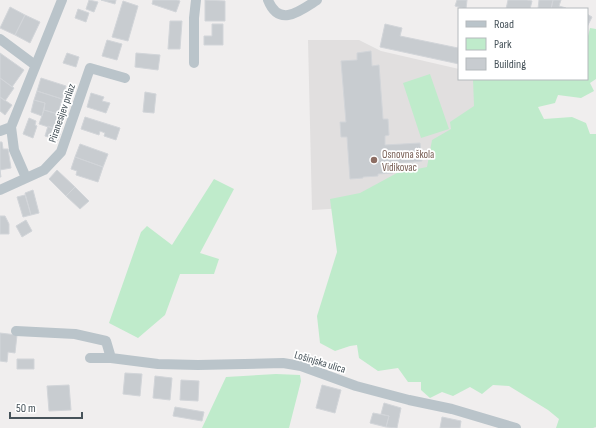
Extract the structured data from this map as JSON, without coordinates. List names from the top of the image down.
{
  "streets": {
    "street": ["Piranesijev prilaz", "Lošinjska ulica"]
  },
  "places": ["Osnovna škola Vidikovac"],
  "legend": ["Road", "Park", "Building"],
  "scale_bar": "50 m"
}
